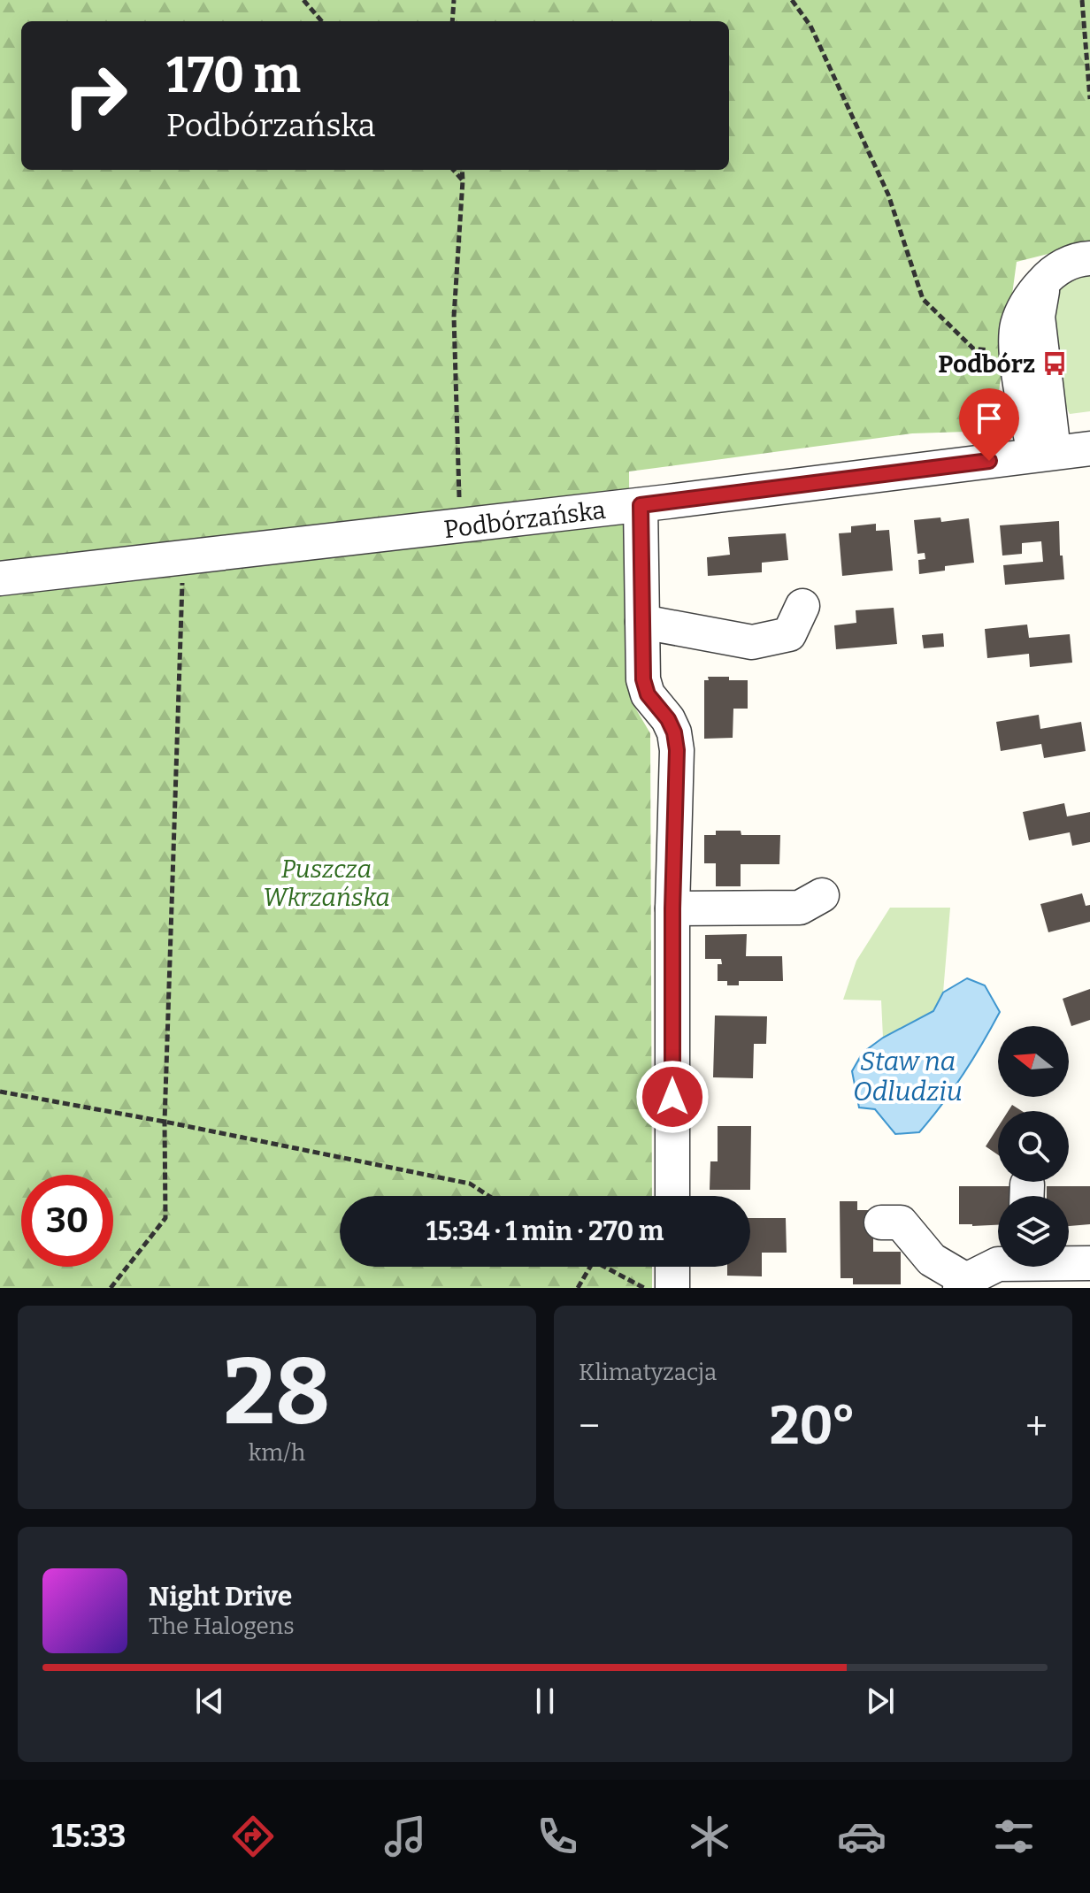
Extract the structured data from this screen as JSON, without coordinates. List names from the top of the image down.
{
  "streets": {
    "street": ["Podbórzańska"]
  },
  "water": ["Staw na Odludziu"],
  "parks": ["Puszcza Wkrzańska"],
  "places": {
    "bus stop": ["Podbórz"]
  },
  "north": "left",
  "page": {
    "turn": ["170 m", "Podbórzańska"],
    "limit": "30",
    "trip": "15:34 · 1 min · 270 m",
    "tile": [
      ["28", "km/h"],
      "Klimatyzacja"
    ],
    "heat": ["−", "20°", "+"],
    "song": ["Night Drive", "The Halogens"],
    "tabs": "15:33"
  }
}
